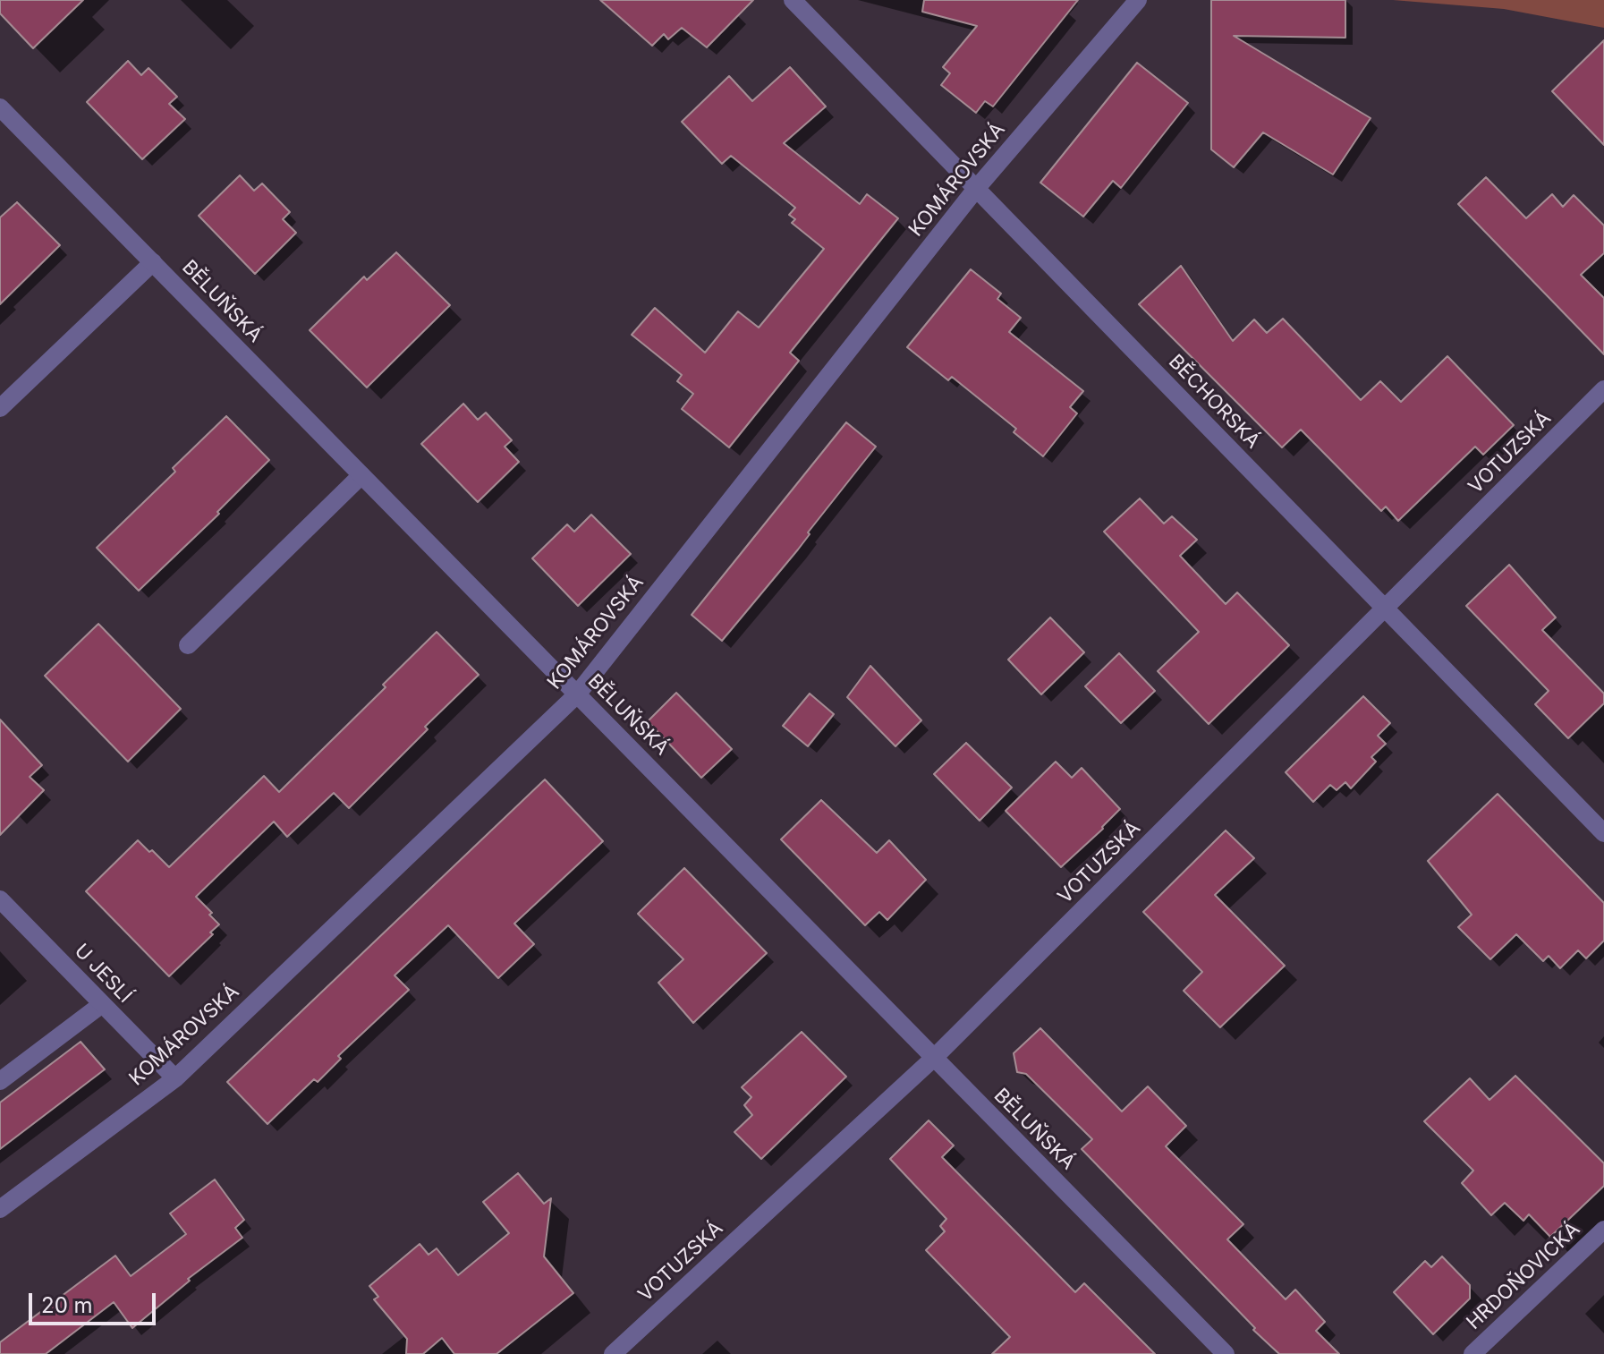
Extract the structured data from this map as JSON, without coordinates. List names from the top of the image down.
{
  "streets": {
    "street": [
      "KOMÁROVSKÁ",
      "BĚLUŇSKÁ",
      "BĚCHORSKÁ",
      "VOTUZSKÁ",
      "U JESLÍ",
      "HRDOŇOVICKÁ"
    ]
  },
  "crossings": [
    ["KOMÁROVSKÁ", "BĚLUŇSKÁ"],
    ["KOMÁROVSKÁ", "BĚCHORSKÁ"],
    ["KOMÁROVSKÁ", "U JESLÍ"],
    ["BĚLUŇSKÁ", "VOTUZSKÁ"],
    ["BĚCHORSKÁ", "VOTUZSKÁ"]
  ],
  "scale_bar": "20 m"
}
